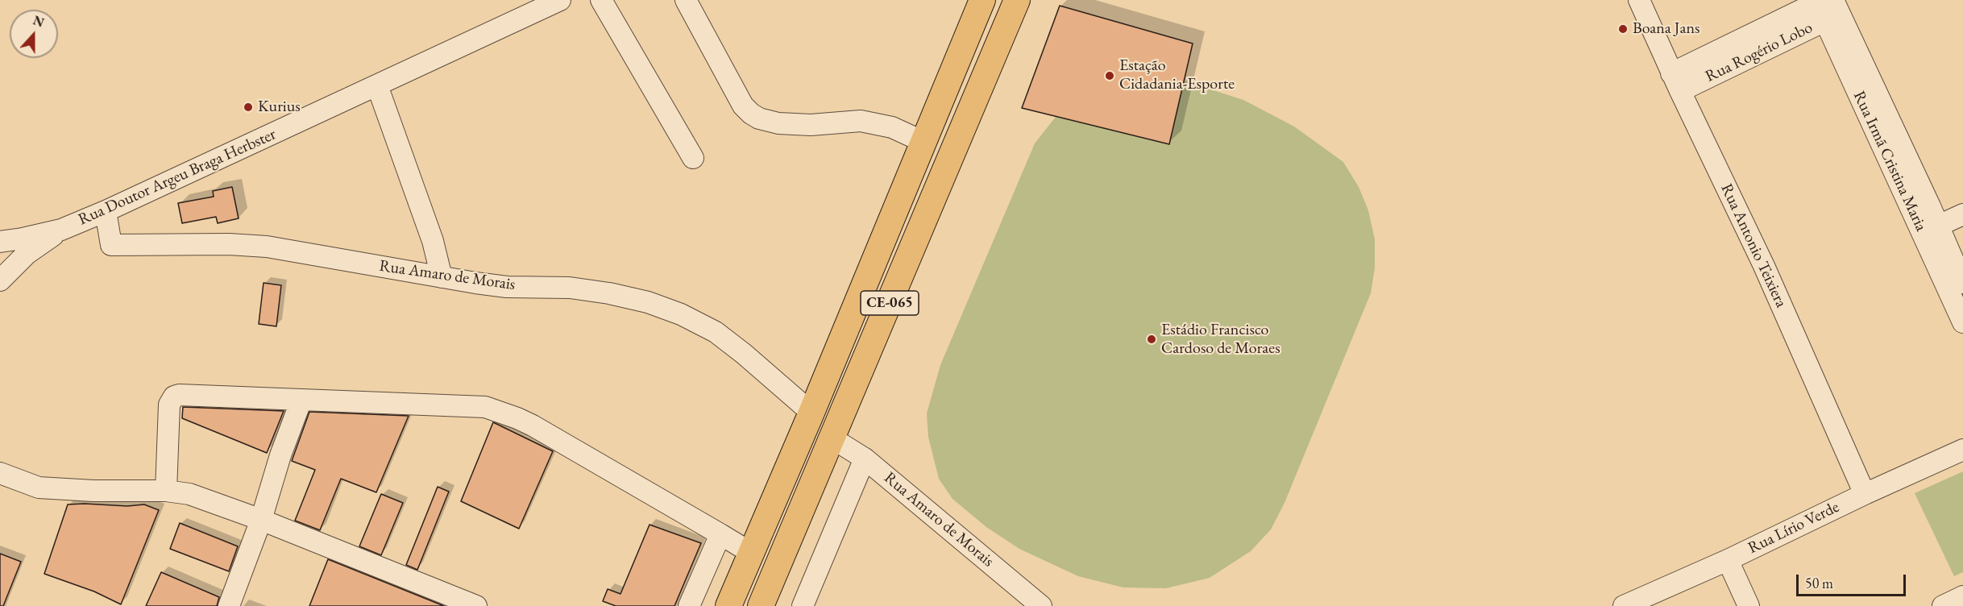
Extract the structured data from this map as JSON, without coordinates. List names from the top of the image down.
{
  "streets": {
    "main road": ["CE-065"],
    "street": [
      "Rua Rogério Lobo",
      "Rua Irmã Cristina Maria",
      "Rua Doutor Argeu Braga Herbster",
      "Rua Antonio Teixiera",
      "Rua Amaro de Morais",
      "Rua Lírio Verde"
    ]
  },
  "crossings": [
    ["Rua Rogério Lobo", "Rua Irmã Cristina Maria"],
    ["Rua Rogério Lobo", "Rua Antonio Teixiera"],
    ["Rua Doutor Argeu Braga Herbster", "Rua Amaro de Morais"],
    ["Rua Antonio Teixiera", "Rua Lírio Verde"],
    ["Rua Amaro de Morais", "CE-065"]
  ],
  "places": [
    "Boana Jans",
    "Estação Cidadania-Esporte",
    "Kurius",
    "Estádio Francisco Cardoso de Moraes"
  ],
  "scale_bar": "50 m",
  "north": "top"
}
